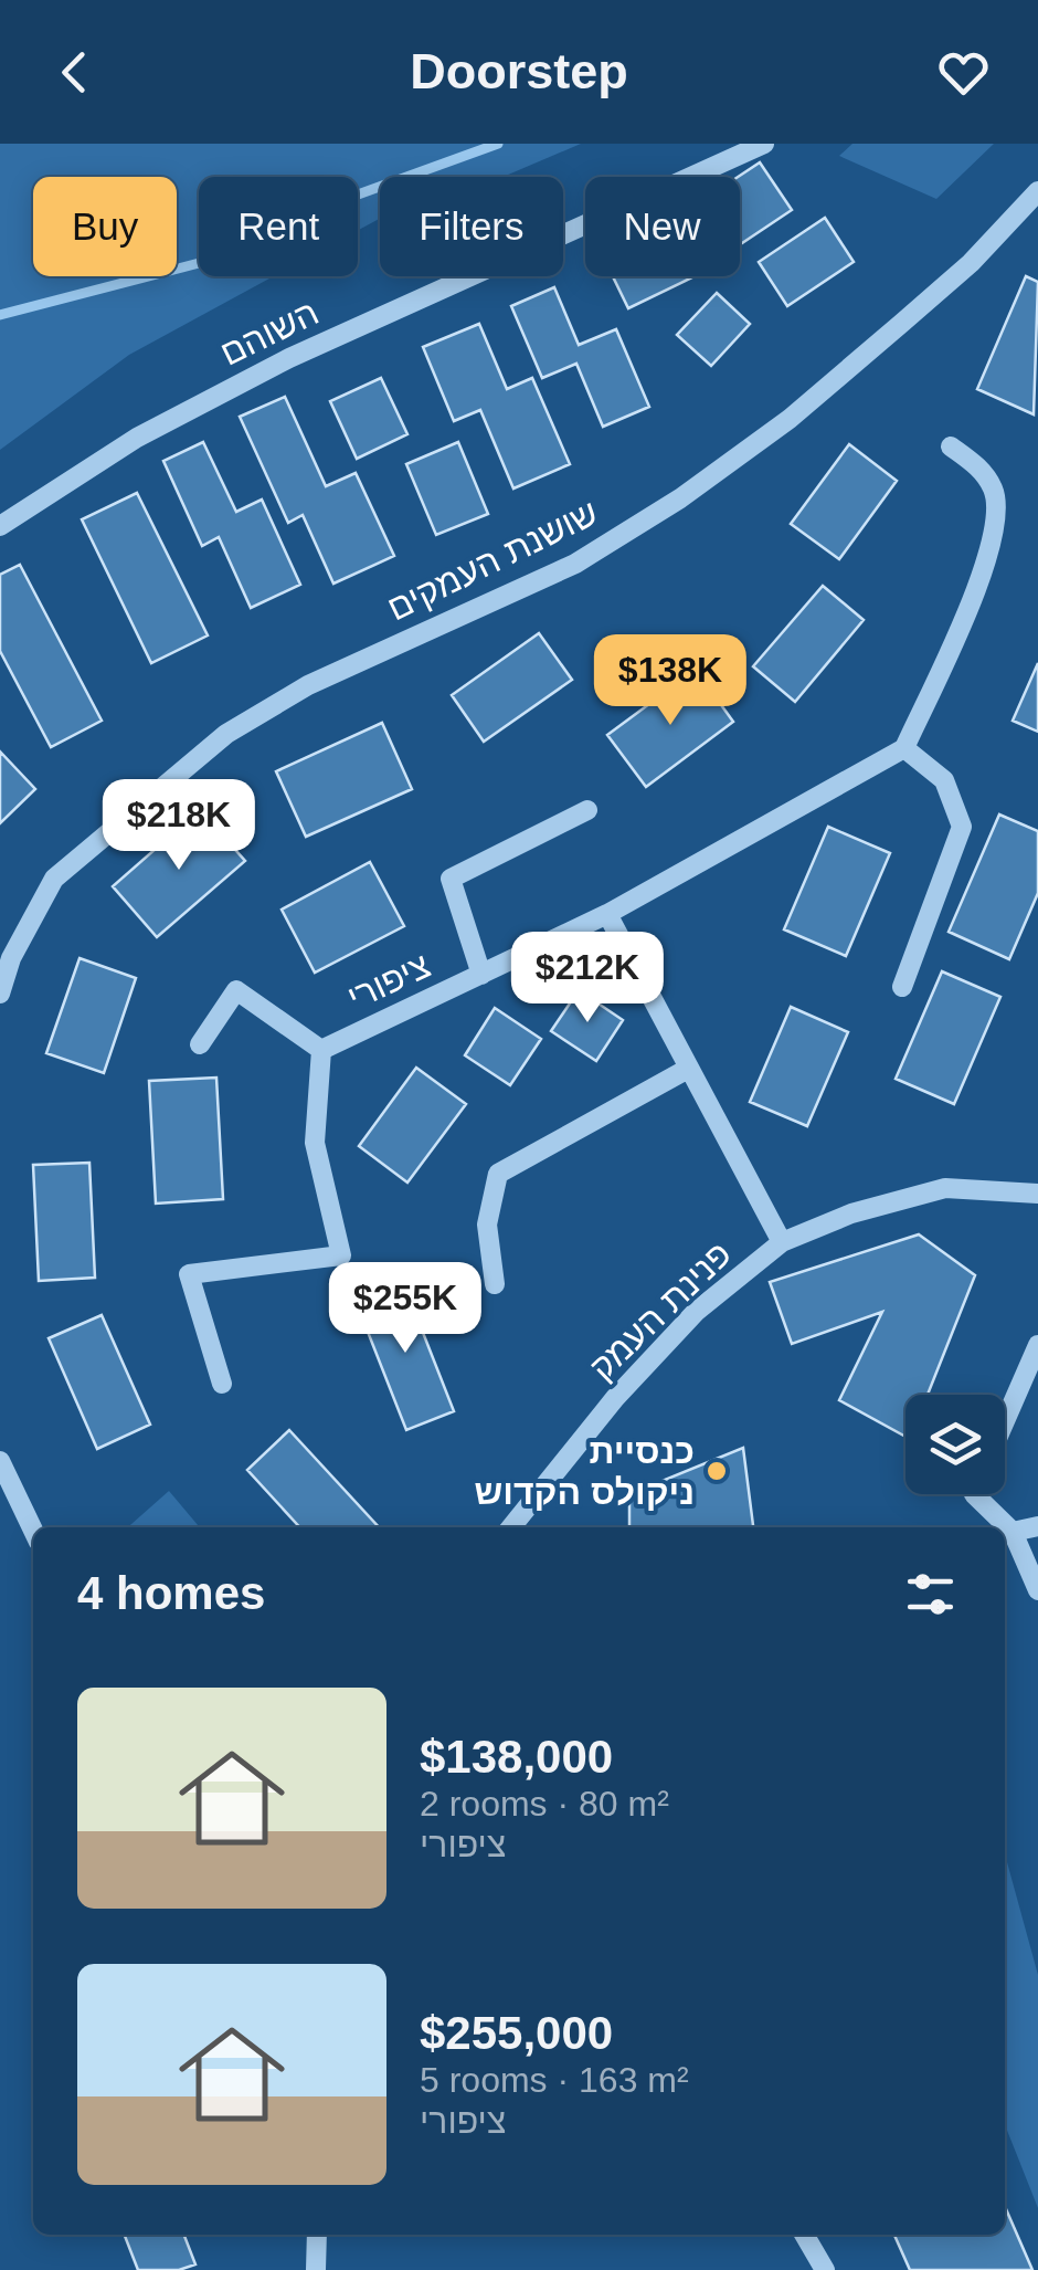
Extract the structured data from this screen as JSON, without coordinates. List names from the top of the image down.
{
  "streets": {
    "street": [
      "השוהם",
      "שושנת העמקים",
      "ציפורי",
      "פנינת העמק"
    ]
  },
  "places": ["כנסיית ניקולס הקדוש"],
  "page": {
    "header": "Doorstep",
    "chip": [
      "Buy",
      "Rent",
      "Filters",
      "New"
    ],
    "price": [
      "$138K",
      "$218K",
      "$212K",
      "$255K"
    ],
    "heading": "4 homes",
    "list": [
      {
        "name": "$138,000",
        "note": "2 rooms · 80 m² · ציפורי"
      },
      {
        "name": "$255,000",
        "note": "5 rooms · 163 m² · ציפורי"
      }
    ]
  }
}
